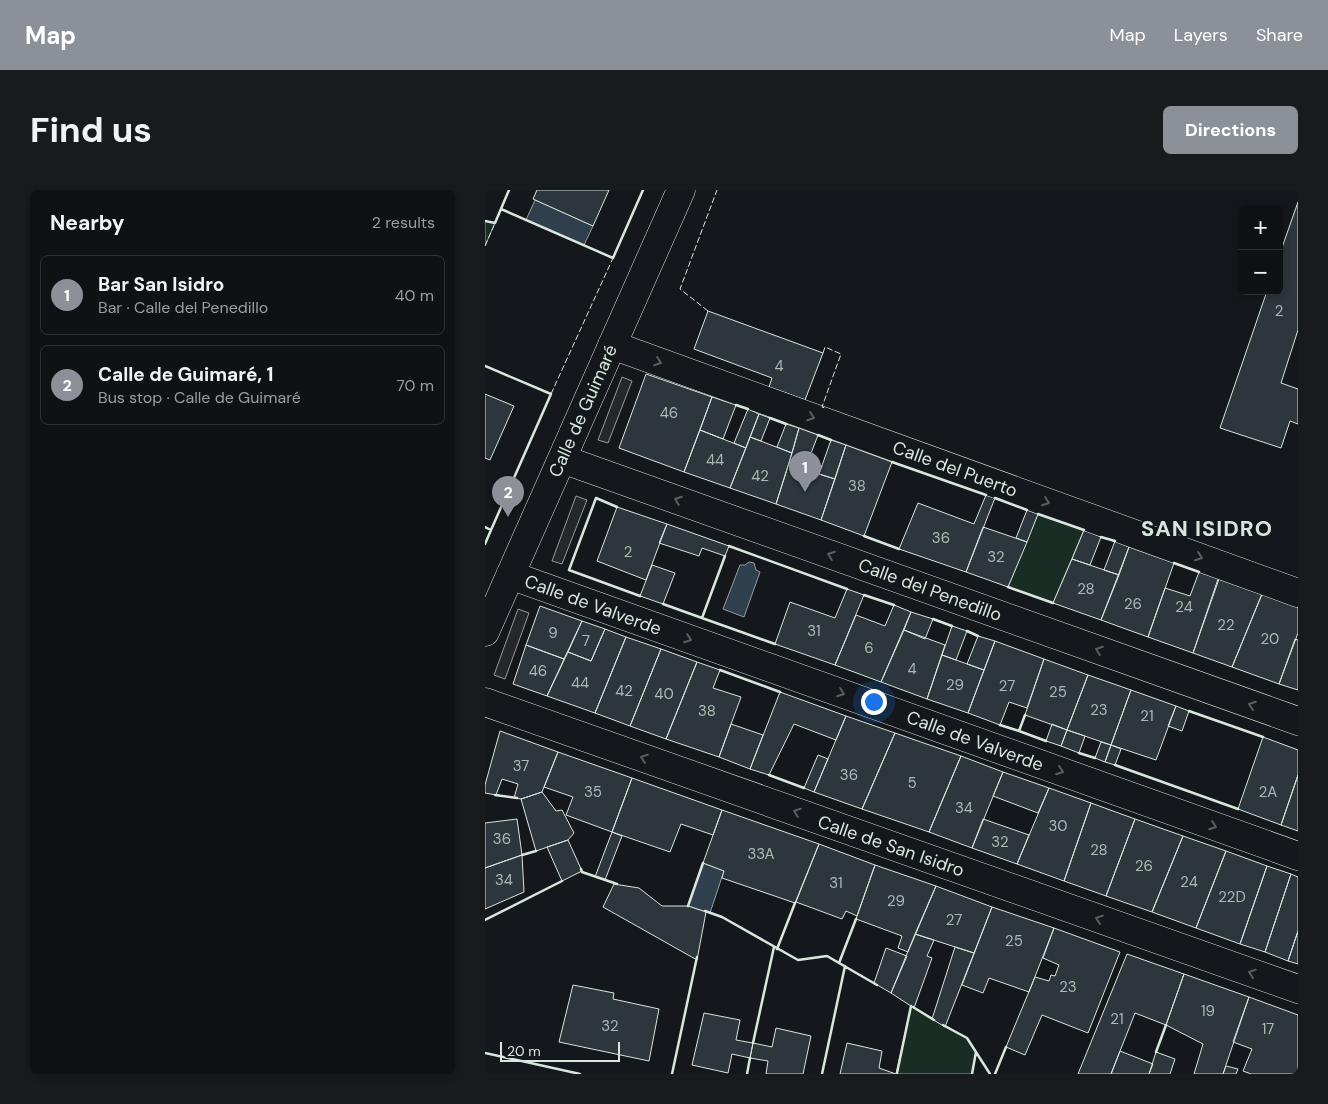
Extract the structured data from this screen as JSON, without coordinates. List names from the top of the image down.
{
  "streets": {
    "street": [
      "Calle de Guimaré",
      "Calle del Puerto",
      "Calle del Penedillo",
      "Calle de Valverde",
      "Calle de San Isidro"
    ]
  },
  "crossings": [
    ["Calle de Guimaré", "Calle del Puerto"],
    ["Calle de Guimaré", "Calle del Penedillo"],
    ["Calle de Guimaré", "Calle de Valverde"]
  ],
  "one_way": [
    "Calle del Puerto",
    "Calle del Penedillo",
    "Calle de Valverde",
    "Calle de San Isidro"
  ],
  "districts": ["SAN ISIDRO"],
  "house_numbers": [
    "2",
    "4",
    "46",
    "44",
    "42",
    "38",
    "36",
    "2",
    "32",
    "28",
    "26",
    "24",
    "22",
    "31",
    "9",
    "20",
    "7",
    "6",
    "4",
    "46",
    "44",
    "29",
    "27",
    "42",
    "25",
    "40",
    "23",
    "38",
    "21",
    "37",
    "36",
    "5",
    "35",
    "2A",
    "34",
    "30",
    "36",
    "32",
    "28",
    "33A",
    "26",
    "34",
    "24",
    "31",
    "22D",
    "29",
    "27",
    "25",
    "23",
    "19",
    "21",
    "32",
    "17"
  ],
  "scale_bar": "20 m",
  "page": {
    "header": "Map",
    "nav": ["Map", "Layers", "Share"],
    "buttons": "Directions",
    "title": "Find us",
    "heading": ["Nearby", "2 results"],
    "map_buttons": ["+", "−"],
    "list": [
      {
        "mark": "1",
        "name": "Bar San Isidro",
        "note": "Bar · Calle del Penedillo",
        "value": "40 m"
      },
      {
        "mark": "2",
        "name": "Calle de Guimaré, 1",
        "note": "Bus stop · Calle de Guimaré",
        "value": "70 m"
      }
    ],
    "pins": ["1", "2"],
    "scale": "20 m"
  }
}
